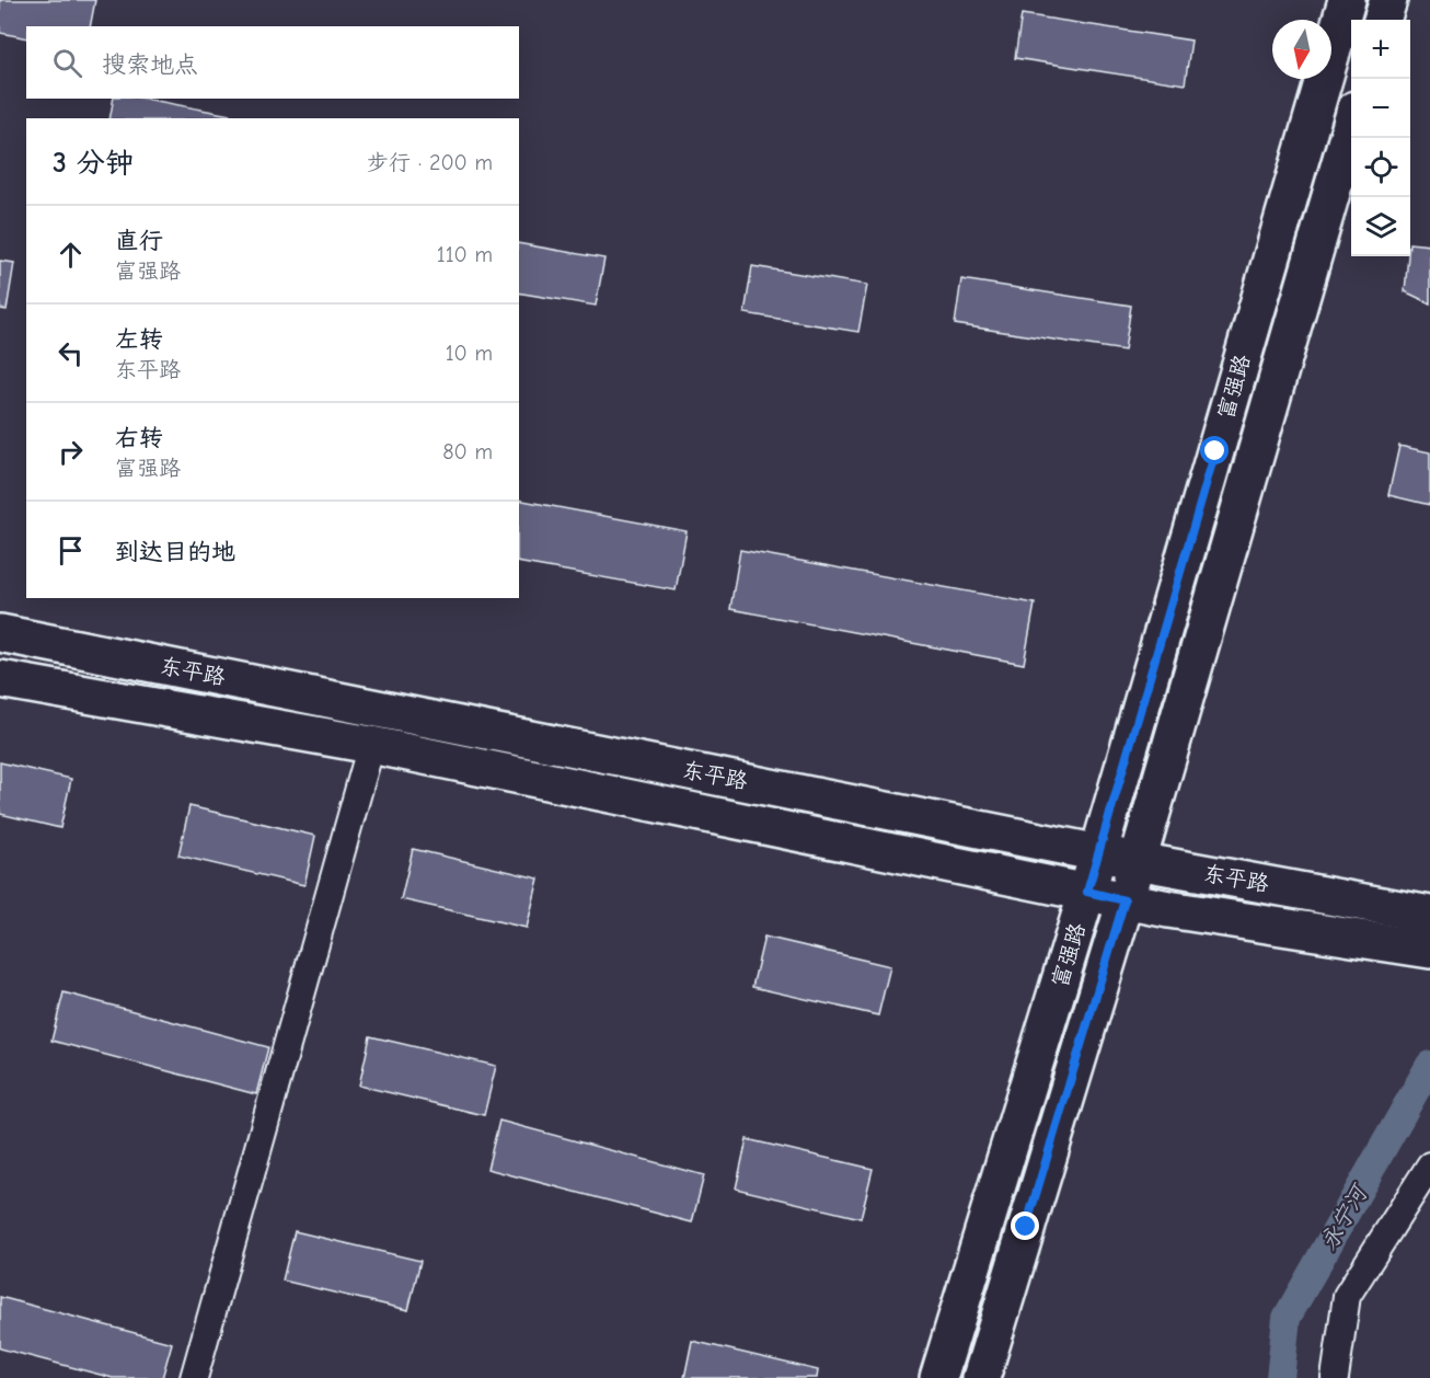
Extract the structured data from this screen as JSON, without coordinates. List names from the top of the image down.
{
  "streets": {
    "main road": ["富强路", "东平路"]
  },
  "crossings": [
    ["富强路", "东平路"]
  ],
  "water": ["永宁河"],
  "north": "bottom",
  "page": {
    "map_buttons": ["+", "−"],
    "search": "搜索地点",
    "heading": ["3 分钟", "步行 · 200 m"],
    "list": [
      ["直行", "富强路", "110 m"],
      ["左转", "东平路", "10 m"],
      ["右转", "富强路", "80 m"],
      "到达目的地"
    ]
  }
}
